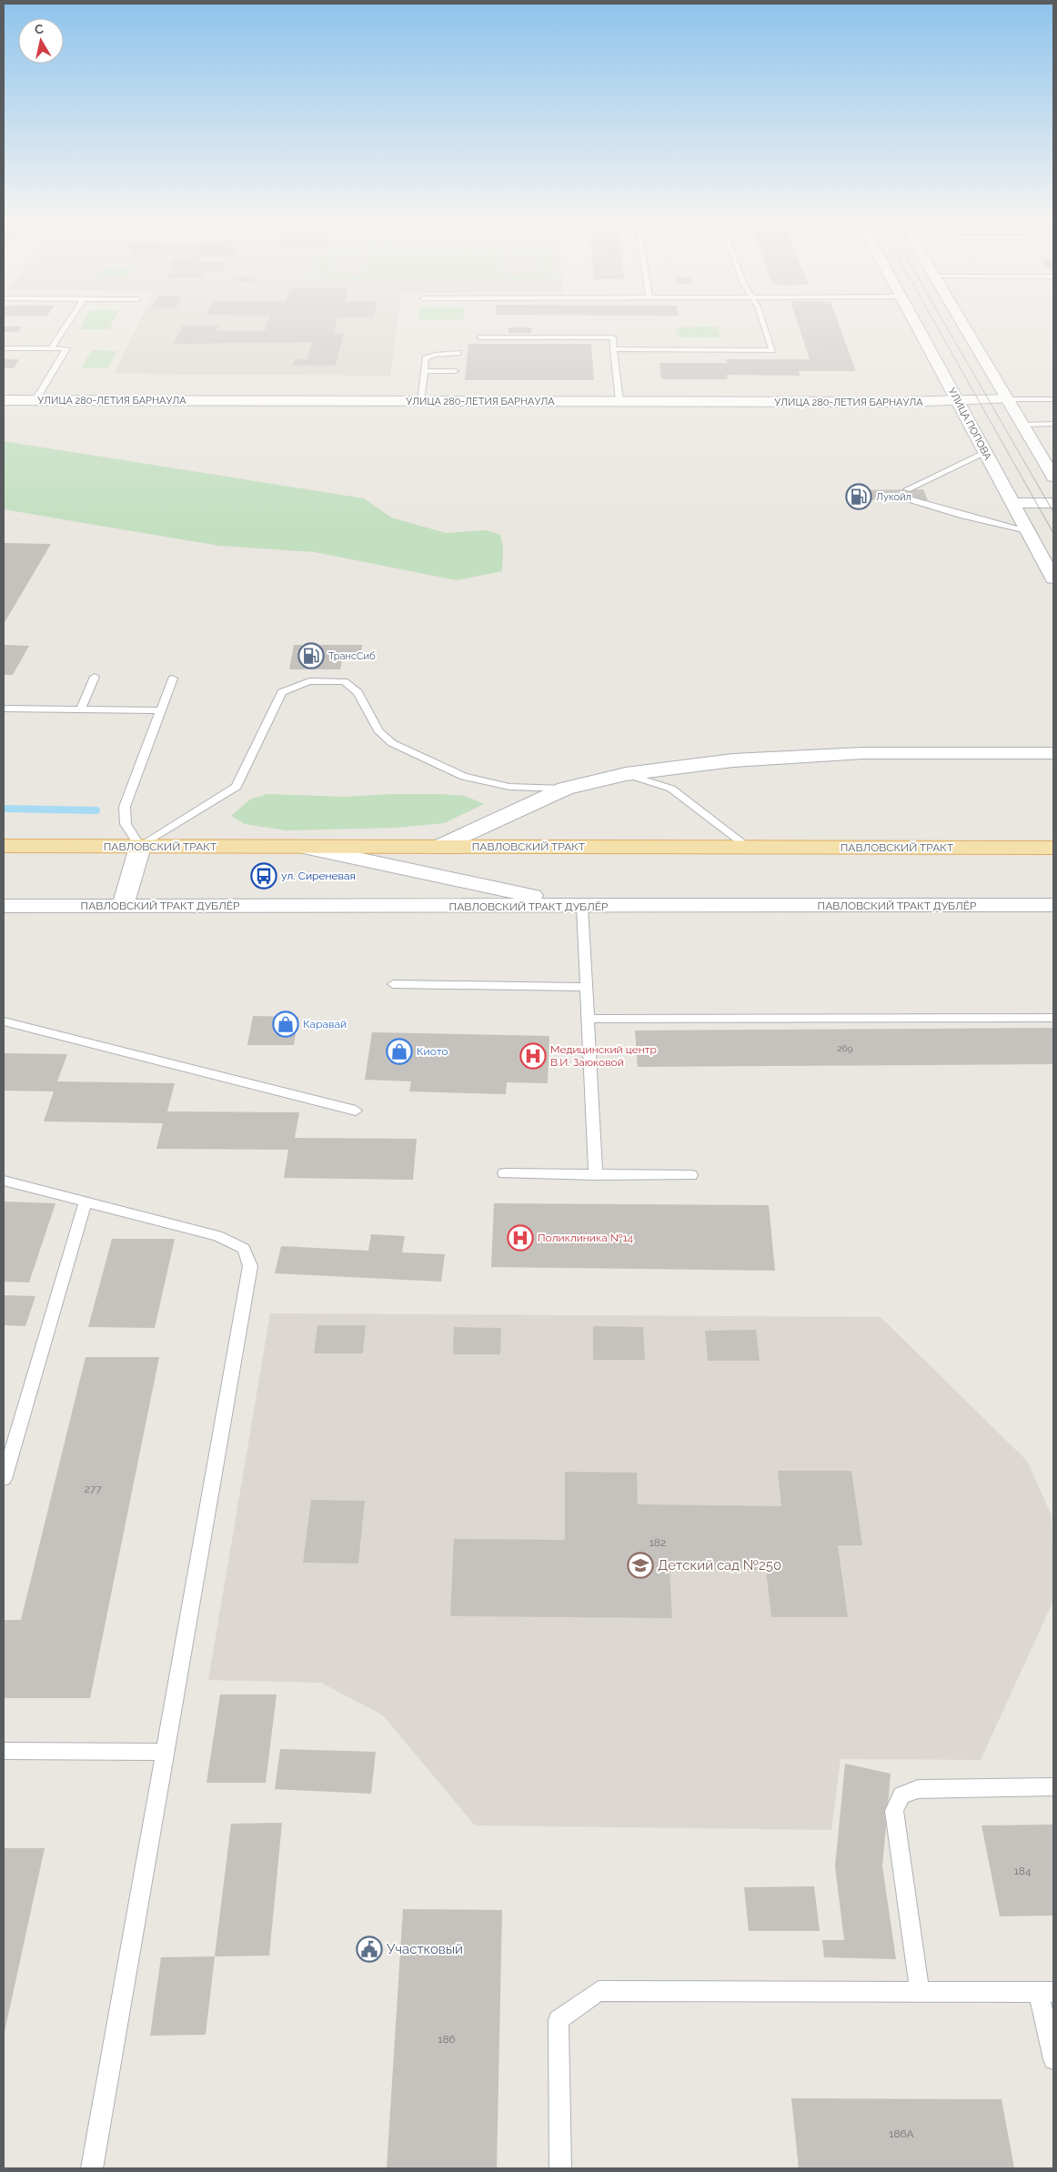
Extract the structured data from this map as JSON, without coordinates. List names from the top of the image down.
{
  "streets": {
    "main road": [
      "УЛИЦА 280-ЛЕТИЯ БАРНАУЛА",
      "УЛИЦА ПОПОВА",
      "ПАВЛОВСКИЙ ТРАКТ",
      "ПАВЛОВСКИЙ ТРАКТ ДУБЛЁР"
    ]
  },
  "crossings": [
    ["УЛИЦА 280-ЛЕТИЯ БАРНАУЛА", "УЛИЦА ПОПОВА"]
  ],
  "places": {
    "fuel station": ["Лукойл", "ТрансСиб"],
    "bus stop": ["ул. Сиреневая"],
    "shop": ["Каравай", "Киото"],
    "hospital": ["Медицинский центр В.И. Заюковой", "Поликлиника №14"],
    "school or university": ["Детский сад №250"],
    "public building": ["Участковый"]
  },
  "house_numbers": [
    "269",
    "277",
    "182",
    "184",
    "186",
    "186А"
  ],
  "north": "top"
}
